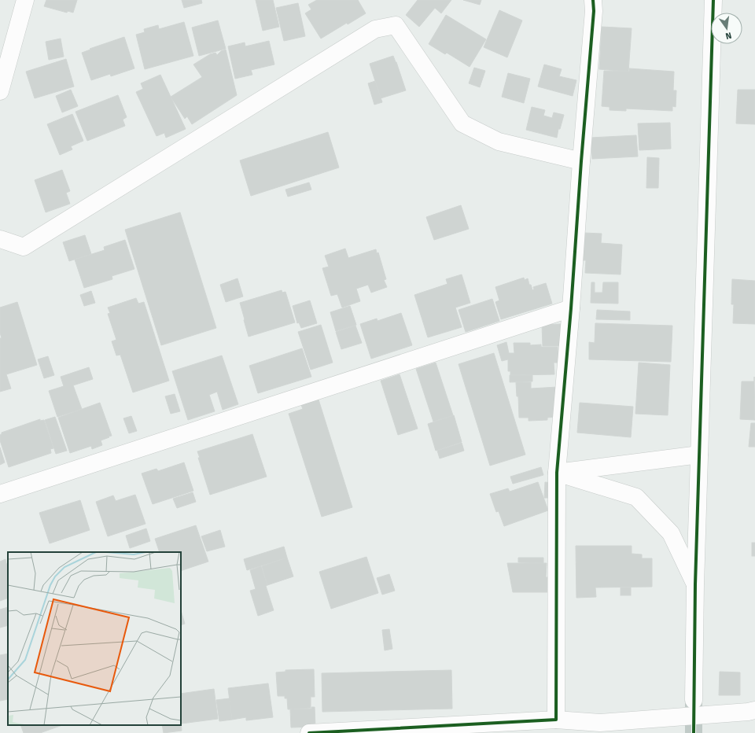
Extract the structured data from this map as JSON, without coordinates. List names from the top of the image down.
{
  "north": "bottom"
}
